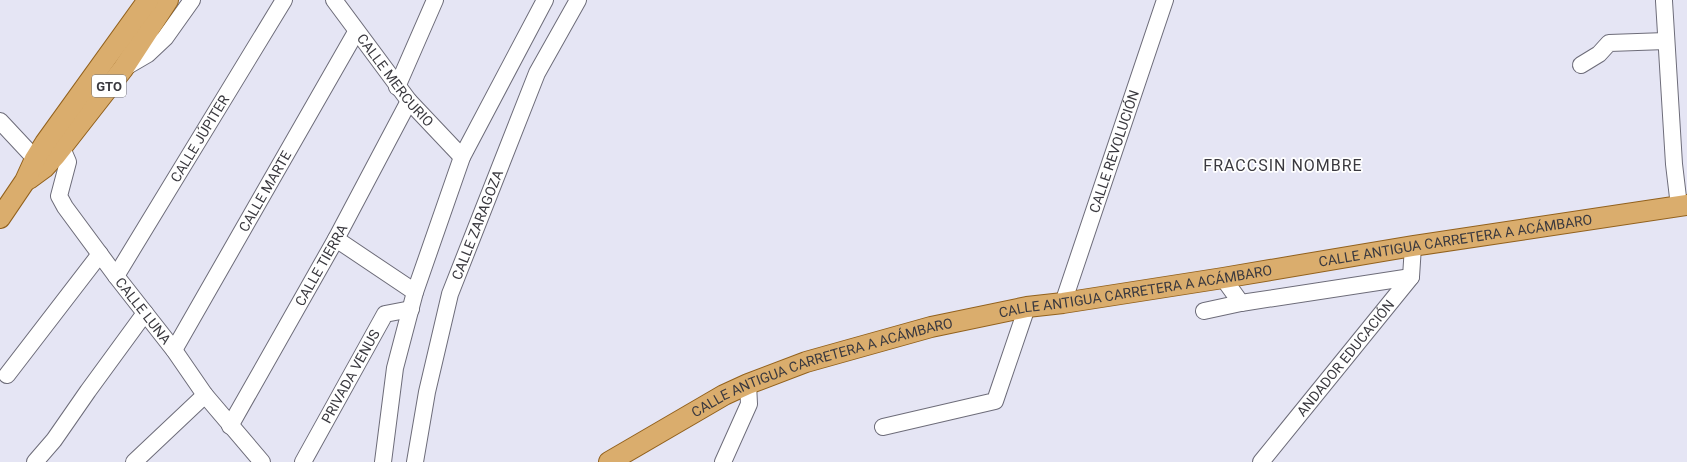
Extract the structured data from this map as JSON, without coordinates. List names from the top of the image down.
{
  "streets": {
    "main road": ["GTO", "CALLE ANTIGUA CARRETERA A ACÁMBARO"],
    "street": [
      "CALLE MERCURIO",
      "CALLE JÚPITER",
      "CALLE REVOLUCIÓN",
      "CALLE MARTE",
      "CALLE ZARAGOZA",
      "CALLE TIERRA",
      "CALLE LUNA",
      "ANDADOR EDUCACIÓN",
      "PRIVADA VENUS"
    ]
  },
  "crossings": [
    ["CALLE MERCURIO", "CALLE MARTE"],
    ["CALLE MERCURIO", "CALLE TIERRA"],
    ["GTO", "CALLE LUNA"],
    ["CALLE JÚPITER", "CALLE LUNA"],
    ["CALLE REVOLUCIÓN", "CALLE ANTIGUA CARRETERA A ACÁMBARO"],
    ["CALLE MARTE", "CALLE LUNA"],
    ["CALLE TIERRA", "CALLE LUNA"]
  ],
  "districts": ["FRACCSIN NOMBRE"]
}
